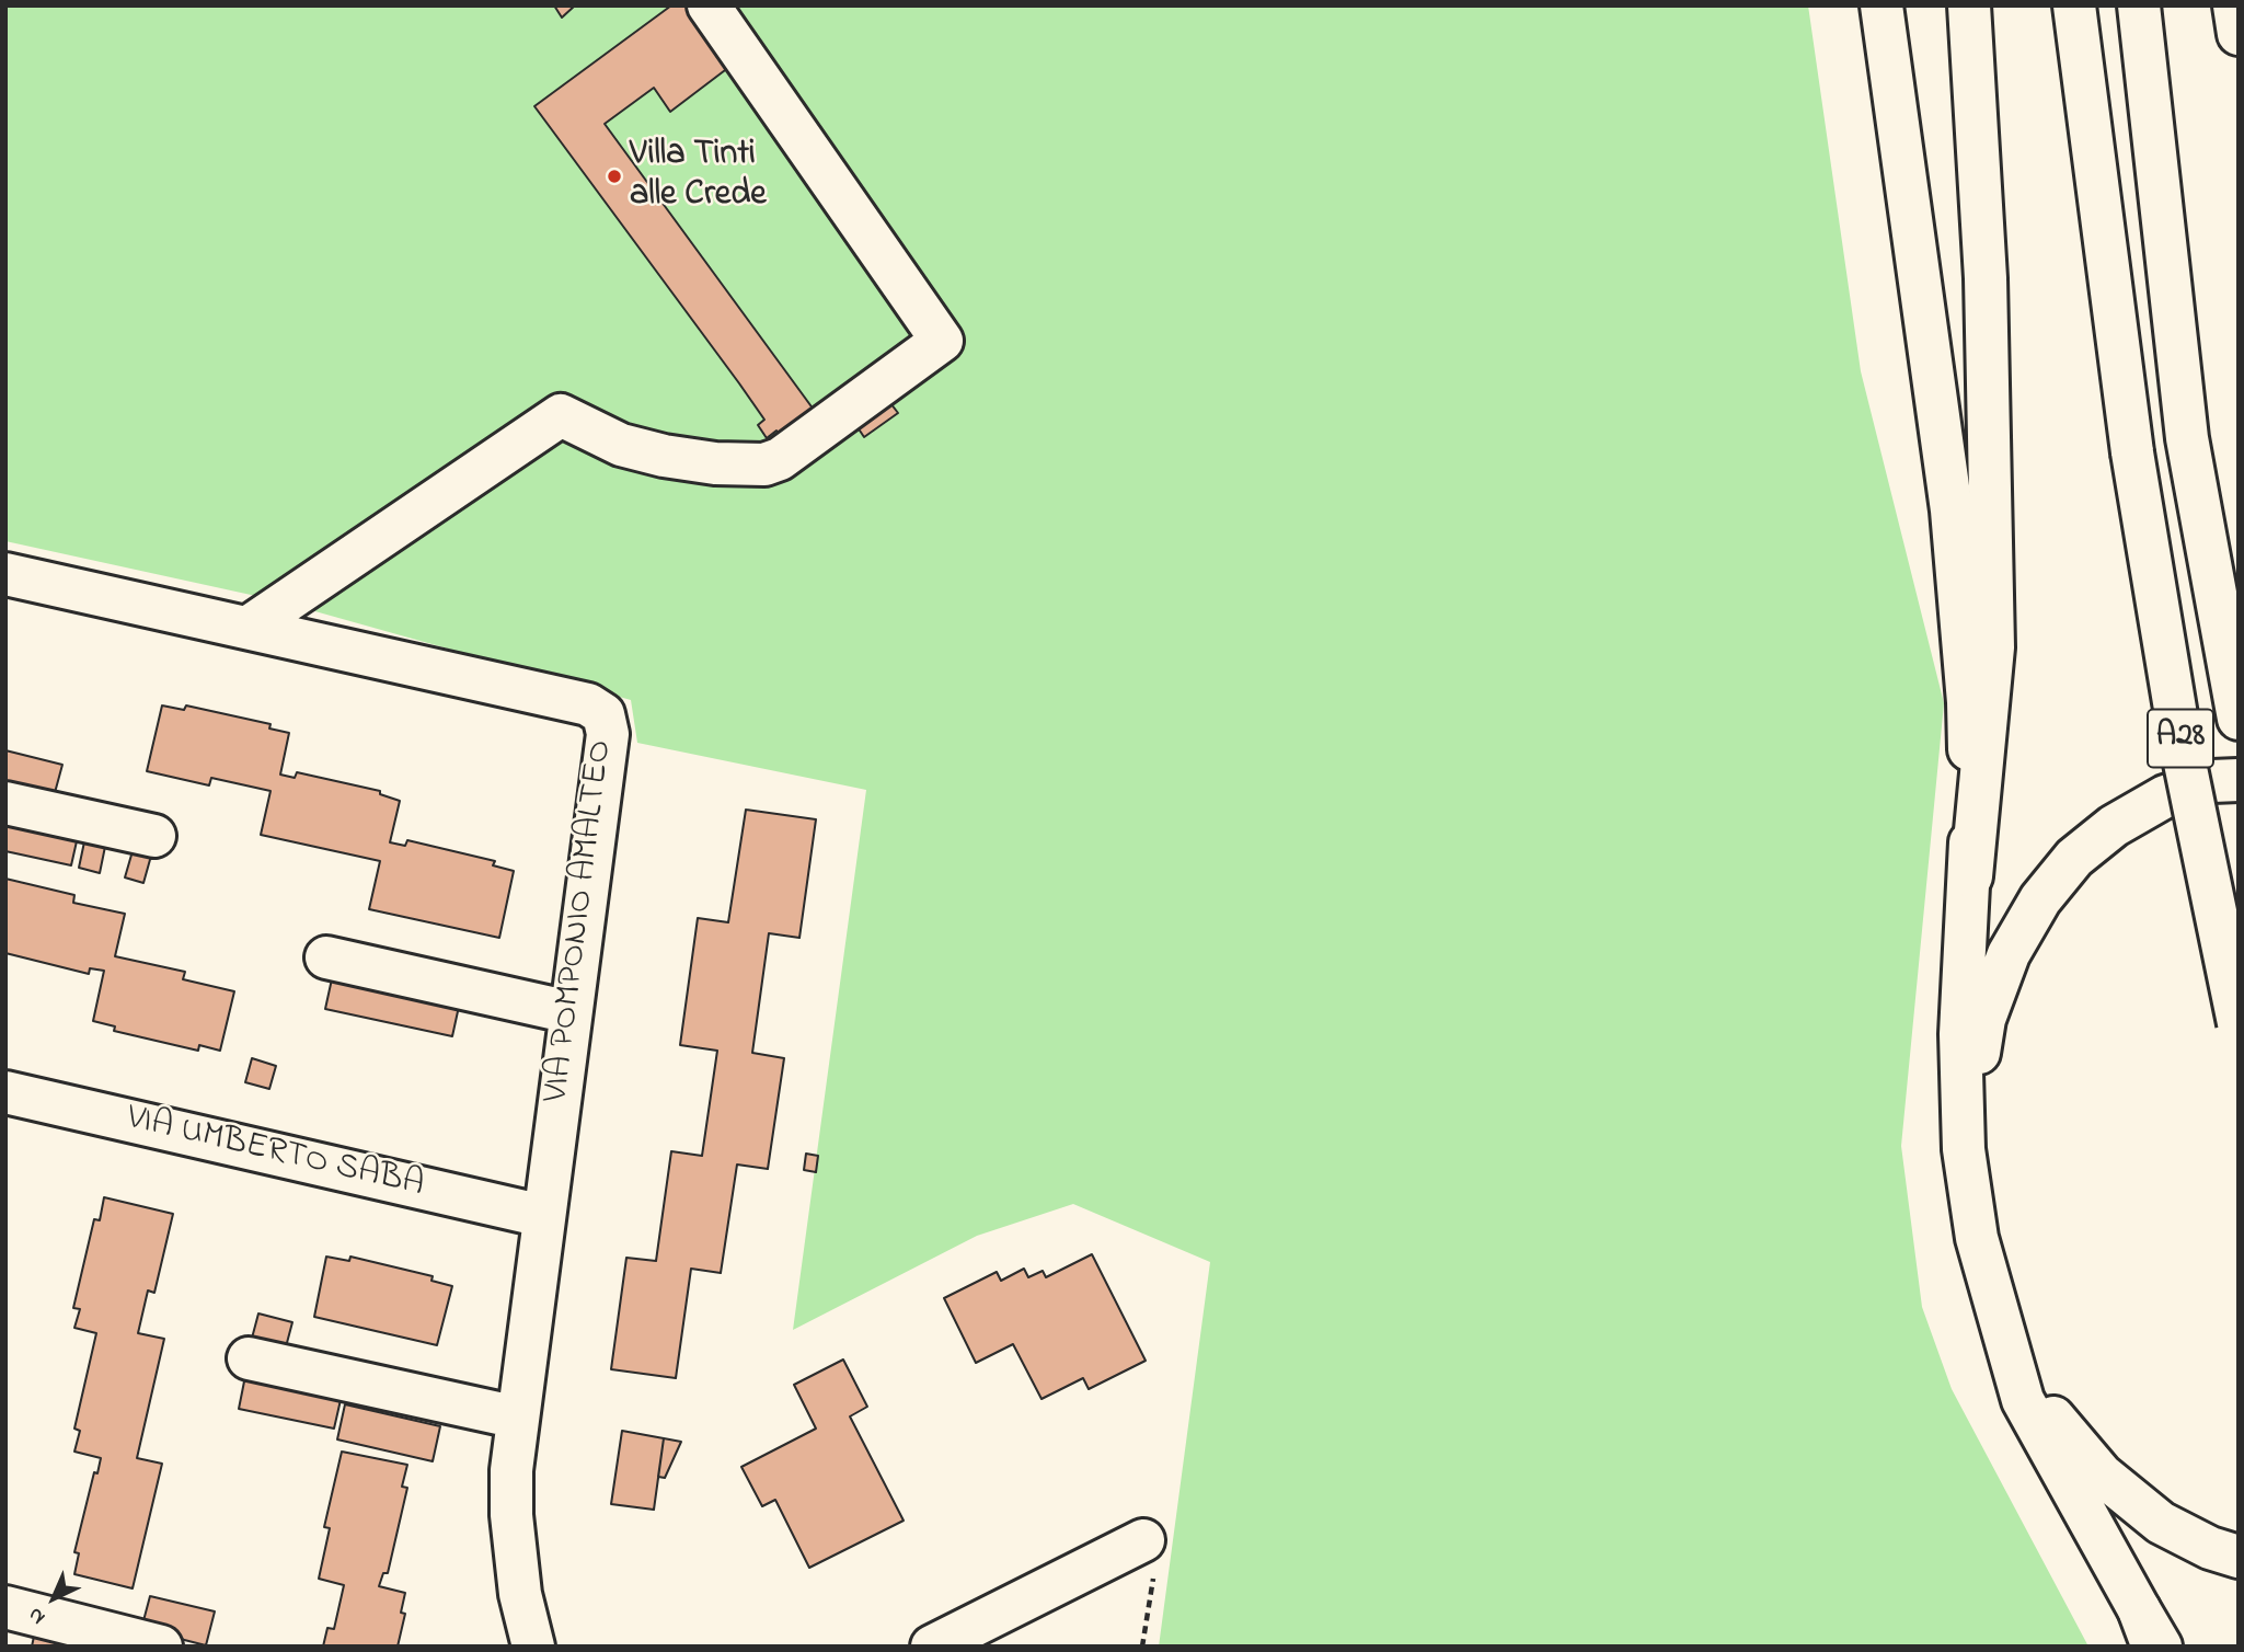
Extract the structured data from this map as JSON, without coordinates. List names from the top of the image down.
{
  "streets": {
    "main road": ["A28", "VIA POMPONIO AMALTEO", "VIA UMBERTO SABA"]
  },
  "crossings": [
    ["VIA POMPONIO AMALTEO", "VIA UMBERTO SABA"]
  ],
  "places": ["Villa Tinti alle Crede"],
  "north": "bottom left"
}
